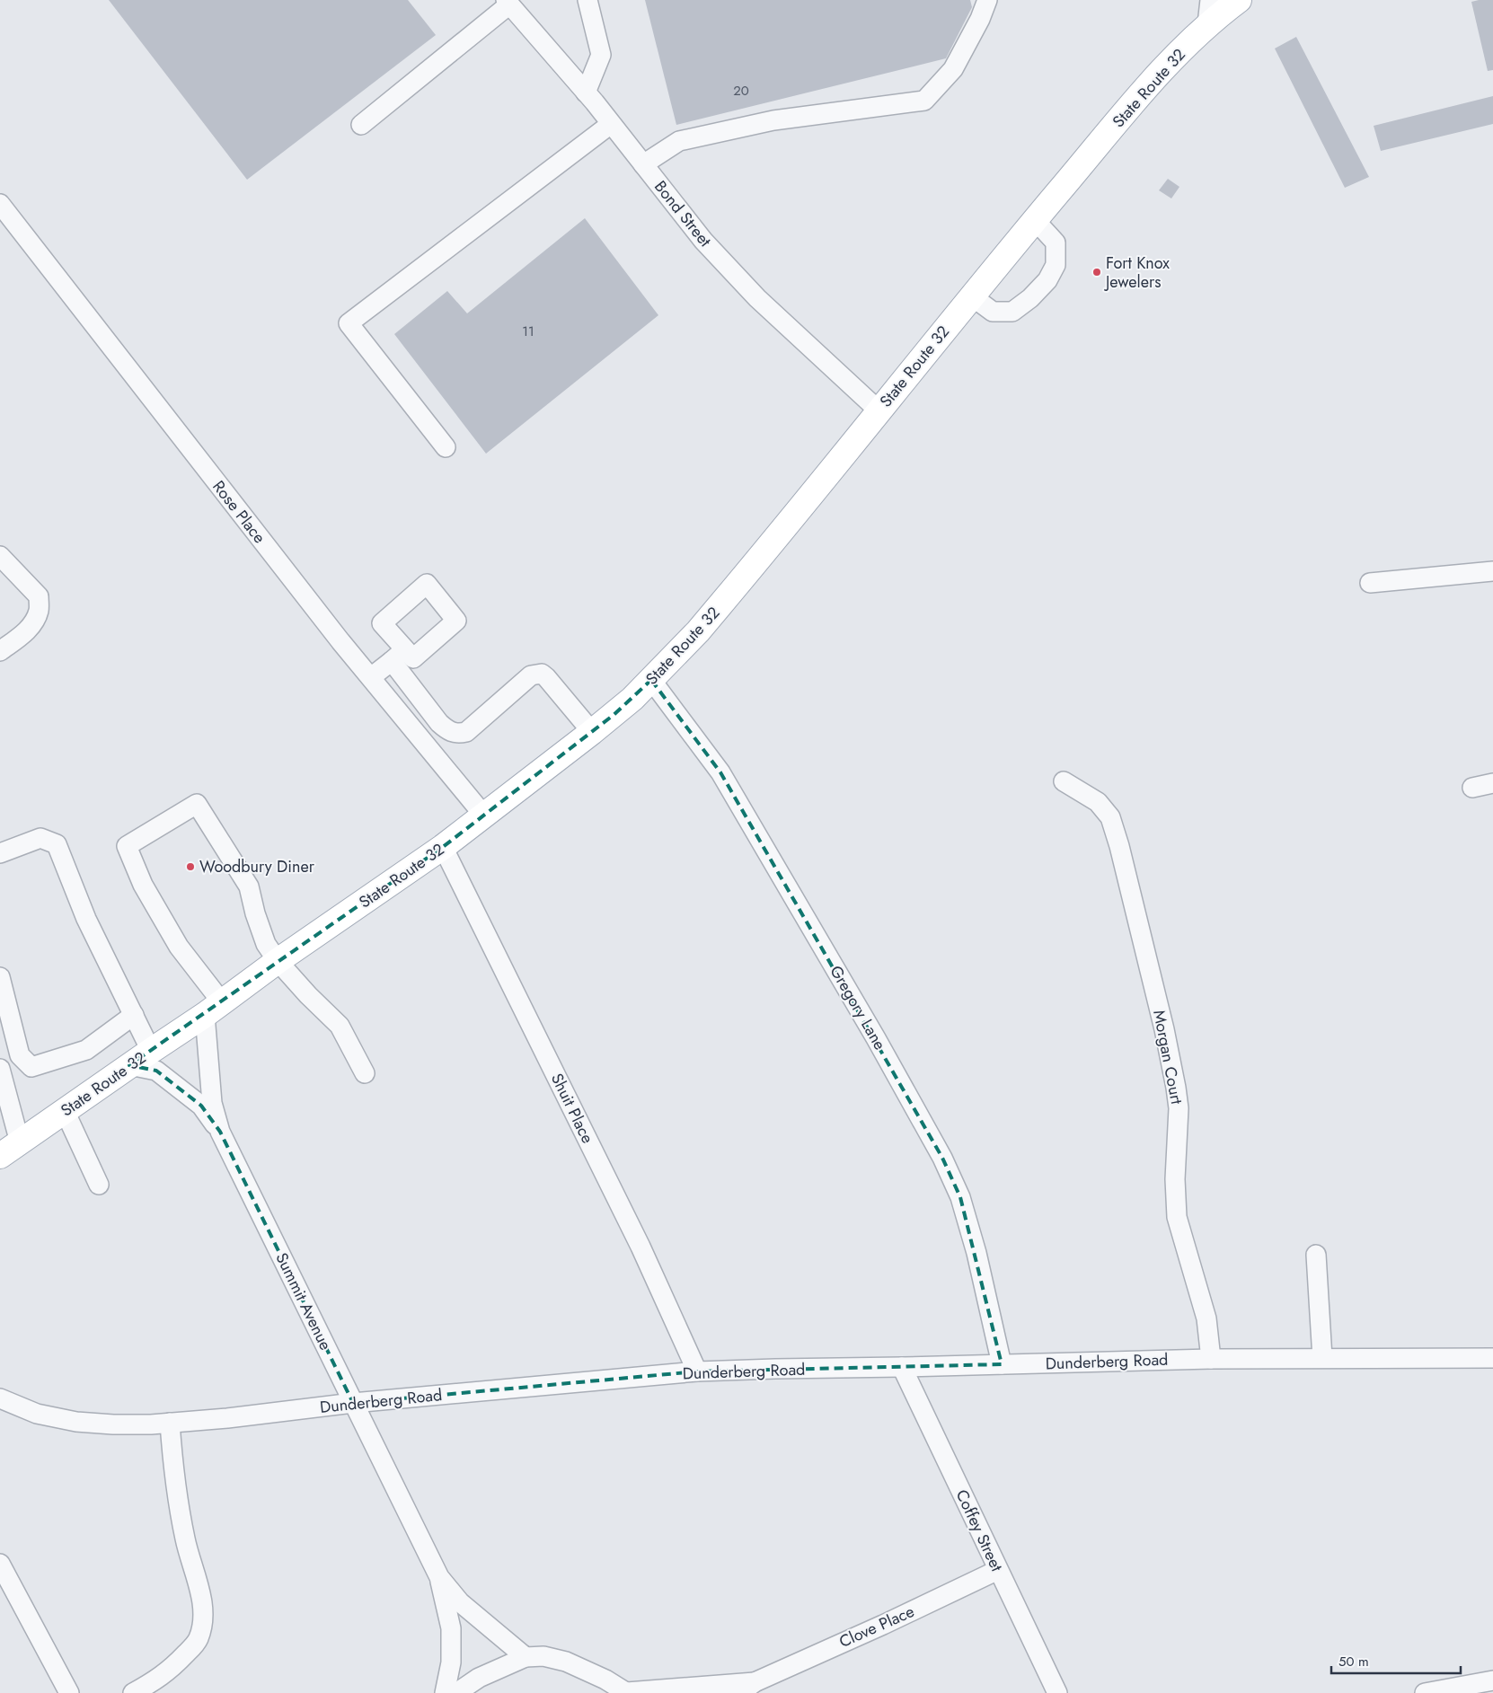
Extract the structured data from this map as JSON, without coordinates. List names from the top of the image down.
{
  "streets": {
    "main road": ["State Route 32"],
    "street": [
      "Bond Street",
      "Rose Place",
      "Gregory Lane",
      "Morgan Court",
      "Shuit Place",
      "Summit Avenue",
      "Dunderberg Road",
      "Coffey Street",
      "Clove Place"
    ]
  },
  "crossings": [
    ["State Route 32", "Bond Street"],
    ["State Route 32", "Rose Place"],
    ["State Route 32", "Gregory Lane"],
    ["State Route 32", "Shuit Place"],
    ["State Route 32", "Summit Avenue"],
    ["Gregory Lane", "Dunderberg Road"],
    ["Morgan Court", "Dunderberg Road"],
    ["Shuit Place", "Dunderberg Road"],
    ["Summit Avenue", "Dunderberg Road"],
    ["Dunderberg Road", "Coffey Street"],
    ["Coffey Street", "Clove Place"]
  ],
  "places": ["Fort Knox Jewelers", "Woodbury Diner"],
  "house_numbers": ["20", "11"],
  "scale_bar": "50 m"
}
